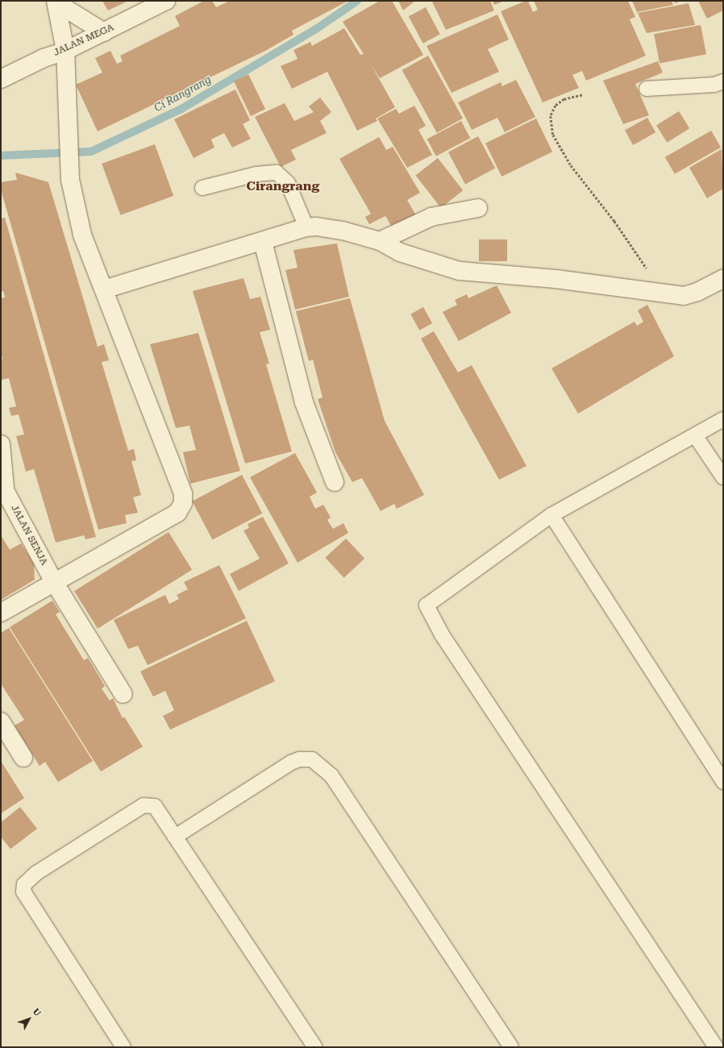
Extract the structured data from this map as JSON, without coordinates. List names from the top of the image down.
{
  "streets": {
    "street": ["JALAN MEGA", "JALAN SENJA"]
  },
  "districts": ["Cirangrang"],
  "water": ["Ci Rangrang"],
  "north": "top right"
}
